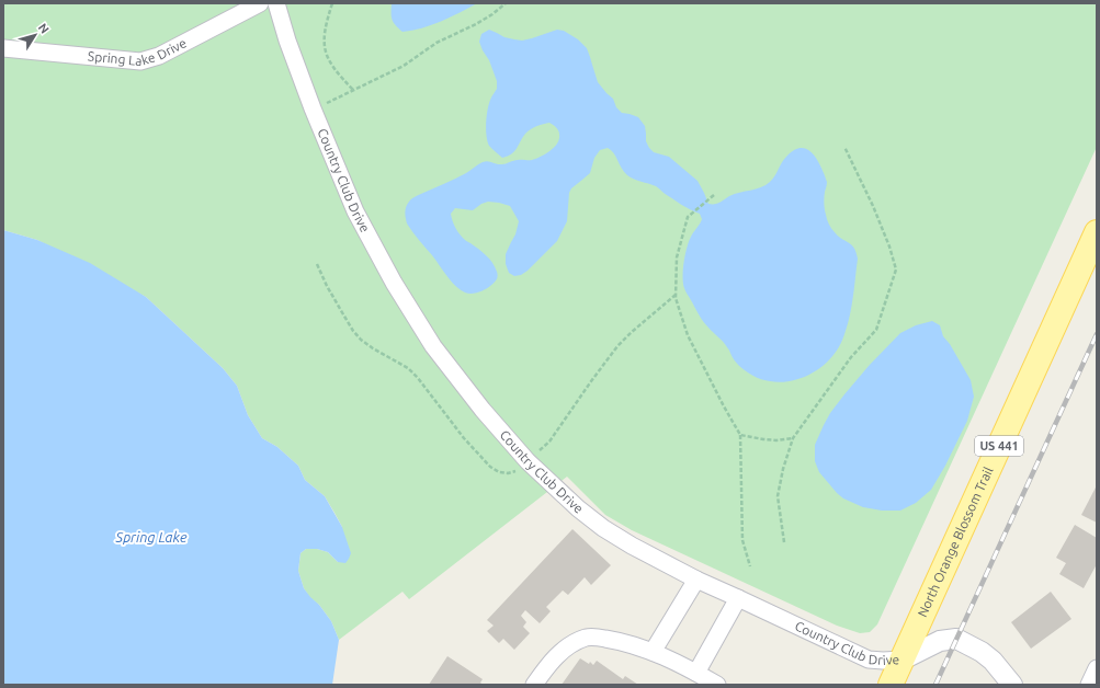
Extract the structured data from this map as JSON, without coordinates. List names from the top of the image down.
{
  "streets": {
    "main road": ["US 441", "North Orange Blossom Trail"],
    "street": ["Spring Lake Drive", "Country Club Drive"]
  },
  "crossings": [
    ["Country Club Drive", "North Orange Blossom Trail"]
  ],
  "water": ["Spring Lake"],
  "north": "top right"
}
